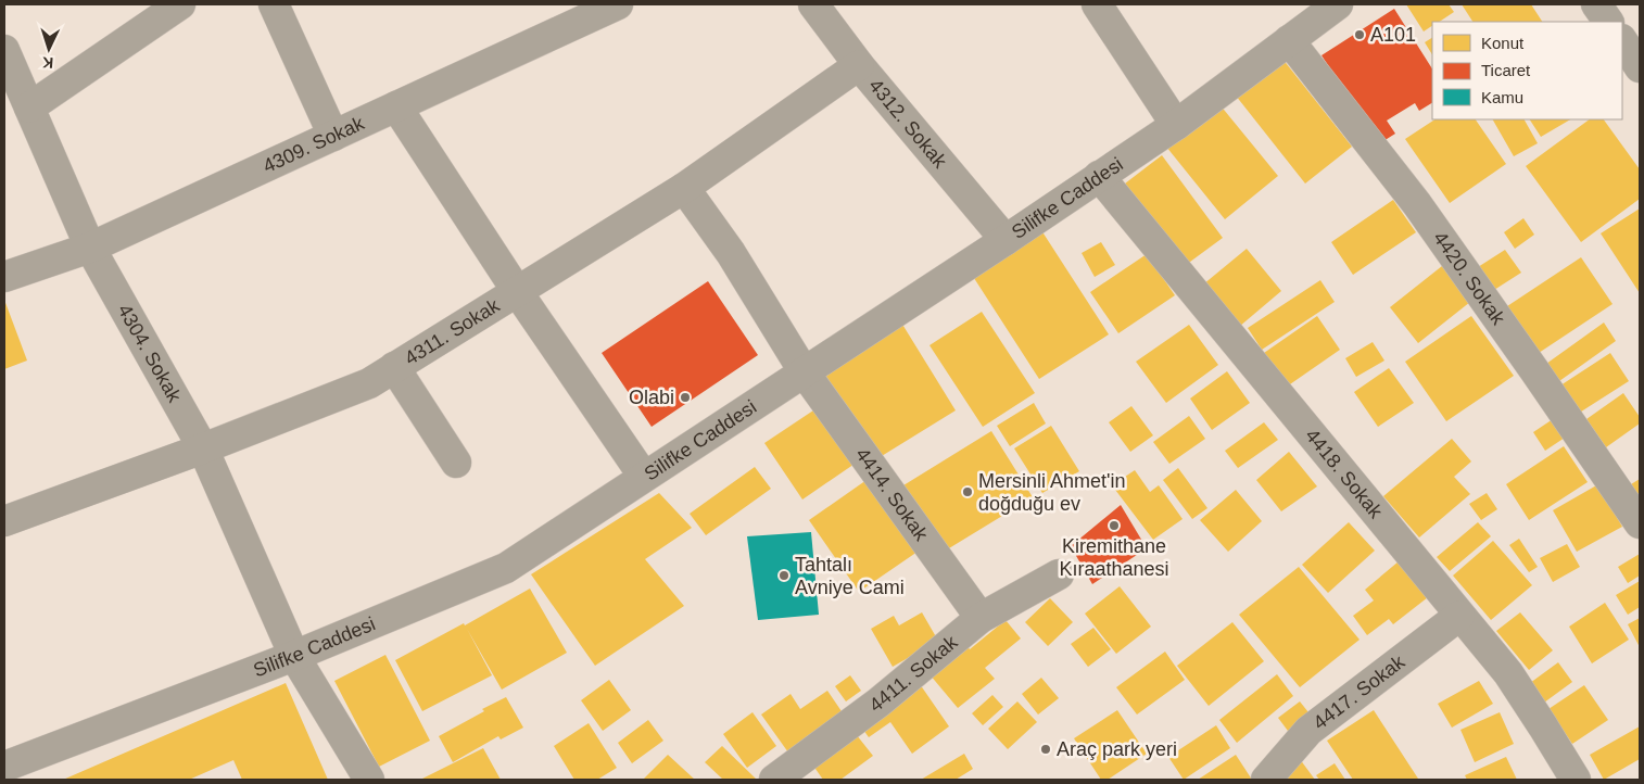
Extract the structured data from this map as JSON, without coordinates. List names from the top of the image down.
{
  "streets": {
    "street": [
      "4312. Sokak",
      "4309. Sokak",
      "Silifke Caddesi",
      "4420. Sokak",
      "4311. Sokak",
      "4304. Sokak",
      "4418. Sokak",
      "4414. Sokak",
      "4411. Sokak",
      "4417. Sokak"
    ]
  },
  "crossings": [
    ["4312. Sokak", "Silifke Caddesi"],
    ["4312. Sokak", "4311. Sokak"],
    ["4309. Sokak", "4304. Sokak"],
    ["Silifke Caddesi", "4420. Sokak"],
    ["Silifke Caddesi", "4304. Sokak"],
    ["Silifke Caddesi", "4418. Sokak"],
    ["Silifke Caddesi", "4414. Sokak"],
    ["4311. Sokak", "4304. Sokak"],
    ["4311. Sokak", "4414. Sokak"],
    ["4418. Sokak", "4417. Sokak"],
    ["4414. Sokak", "4411. Sokak"]
  ],
  "places": [
    "A101",
    "Olabi",
    "Mersinli Ahmet'in doğduğu ev",
    "Kiremithane Kıraathanesi",
    "Tahtalı Avniye Cami",
    "Araç park yeri"
  ],
  "legend": ["Konut", "Ticaret", "Kamu"],
  "north": "bottom"
}
